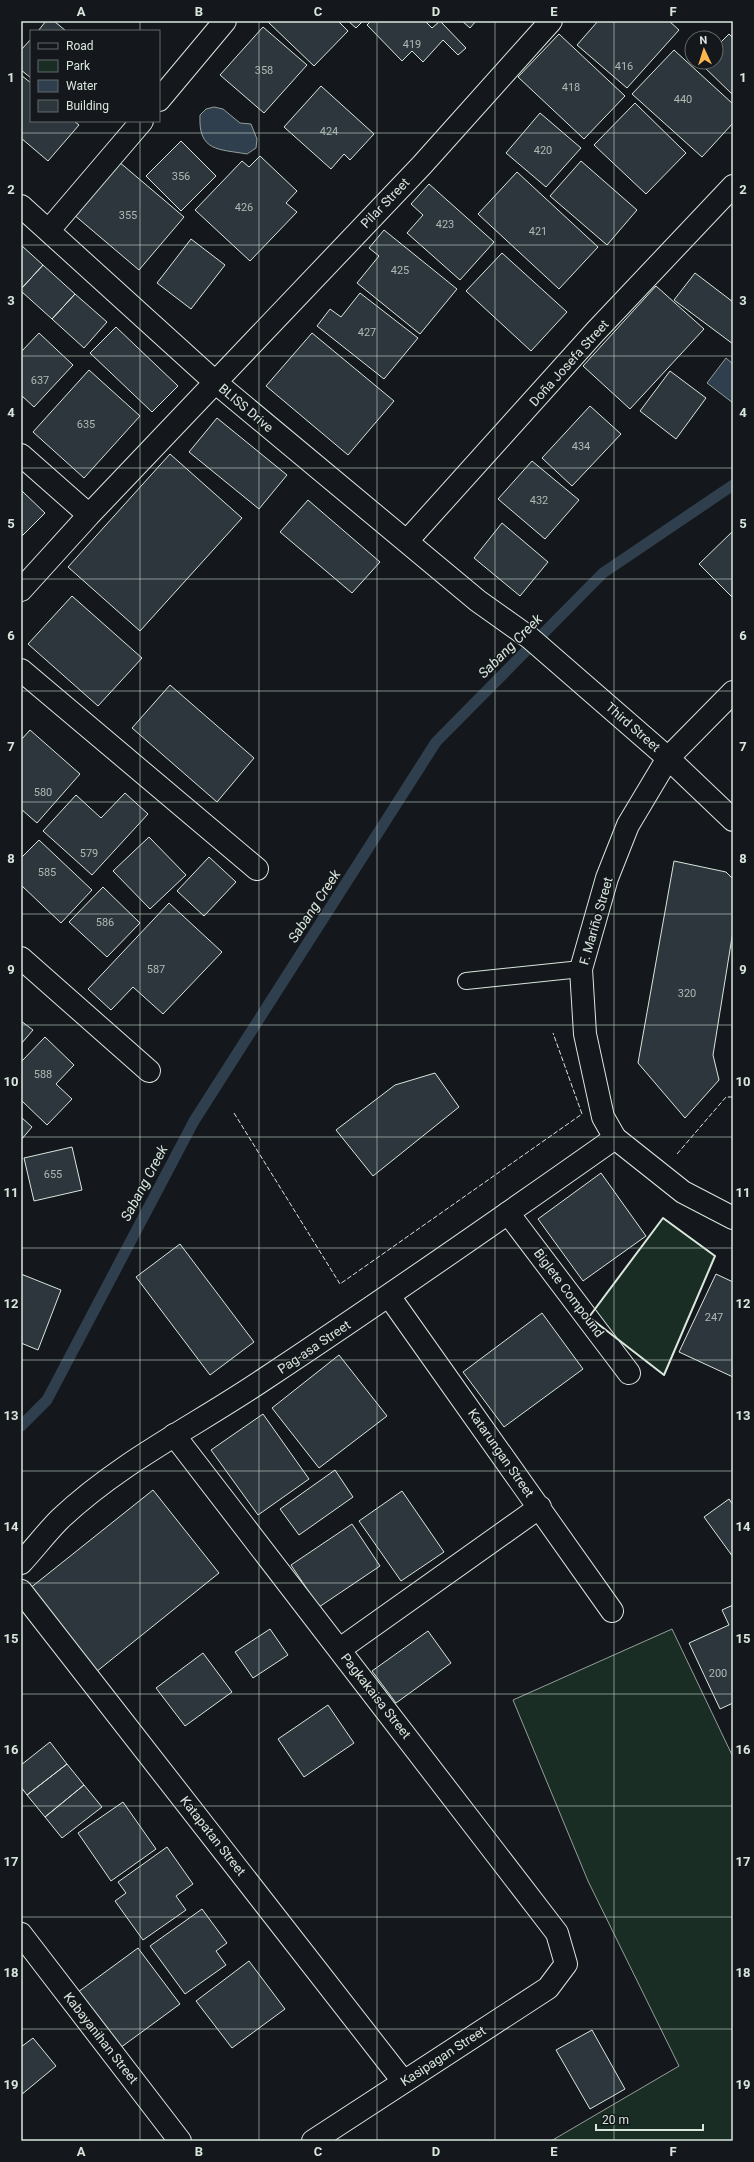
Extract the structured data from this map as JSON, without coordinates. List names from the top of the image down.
{
  "streets": {
    "street": [
      "Pilar Street",
      "Doña Josefa Street",
      "BLISS Drive",
      "Third Street",
      "F. Mariño Street",
      "Biglete Compound",
      "Pag-asa Street",
      "Katarungan Street",
      "Pagkakaisa Street",
      "Katapatan Street",
      "Kabayanihan Street",
      "Kasipagan Street"
    ]
  },
  "crossings": [
    ["Pilar Street", "BLISS Drive"],
    ["Doña Josefa Street", "BLISS Drive"],
    ["BLISS Drive", "Third Street"],
    ["Third Street", "F. Mariño Street"],
    ["F. Mariño Street", "Pag-asa Street"],
    ["Biglete Compound", "Pag-asa Street"],
    ["Pag-asa Street", "Katarungan Street"],
    ["Pag-asa Street", "Pagkakaisa Street"],
    ["Pagkakaisa Street", "Kasipagan Street"],
    ["Katapatan Street", "Kasipagan Street"]
  ],
  "water": ["Sabang Creek"],
  "house_numbers": [
    "419",
    "416",
    "358",
    "418",
    "440",
    "424",
    "420",
    "356",
    "426",
    "355",
    "423",
    "421",
    "425",
    "427",
    "637",
    "635",
    "434",
    "432",
    "580",
    "579",
    "585",
    "586",
    "587",
    "320",
    "588",
    "655",
    "247",
    "200"
  ],
  "legend": [
    "Road",
    "Park",
    "Water",
    "Building"
  ],
  "scale_bar": "20 m",
  "north": "top",
  "grid": {
    "columns": [
      "A",
      "B",
      "C",
      "D",
      "E",
      "F"
    ],
    "rows": [
      "1",
      "2",
      "3",
      "4",
      "5",
      "6",
      "7",
      "8",
      "9",
      "10",
      "11",
      "12",
      "13",
      "14",
      "15",
      "16",
      "17",
      "18",
      "19"
    ]
  }
}
